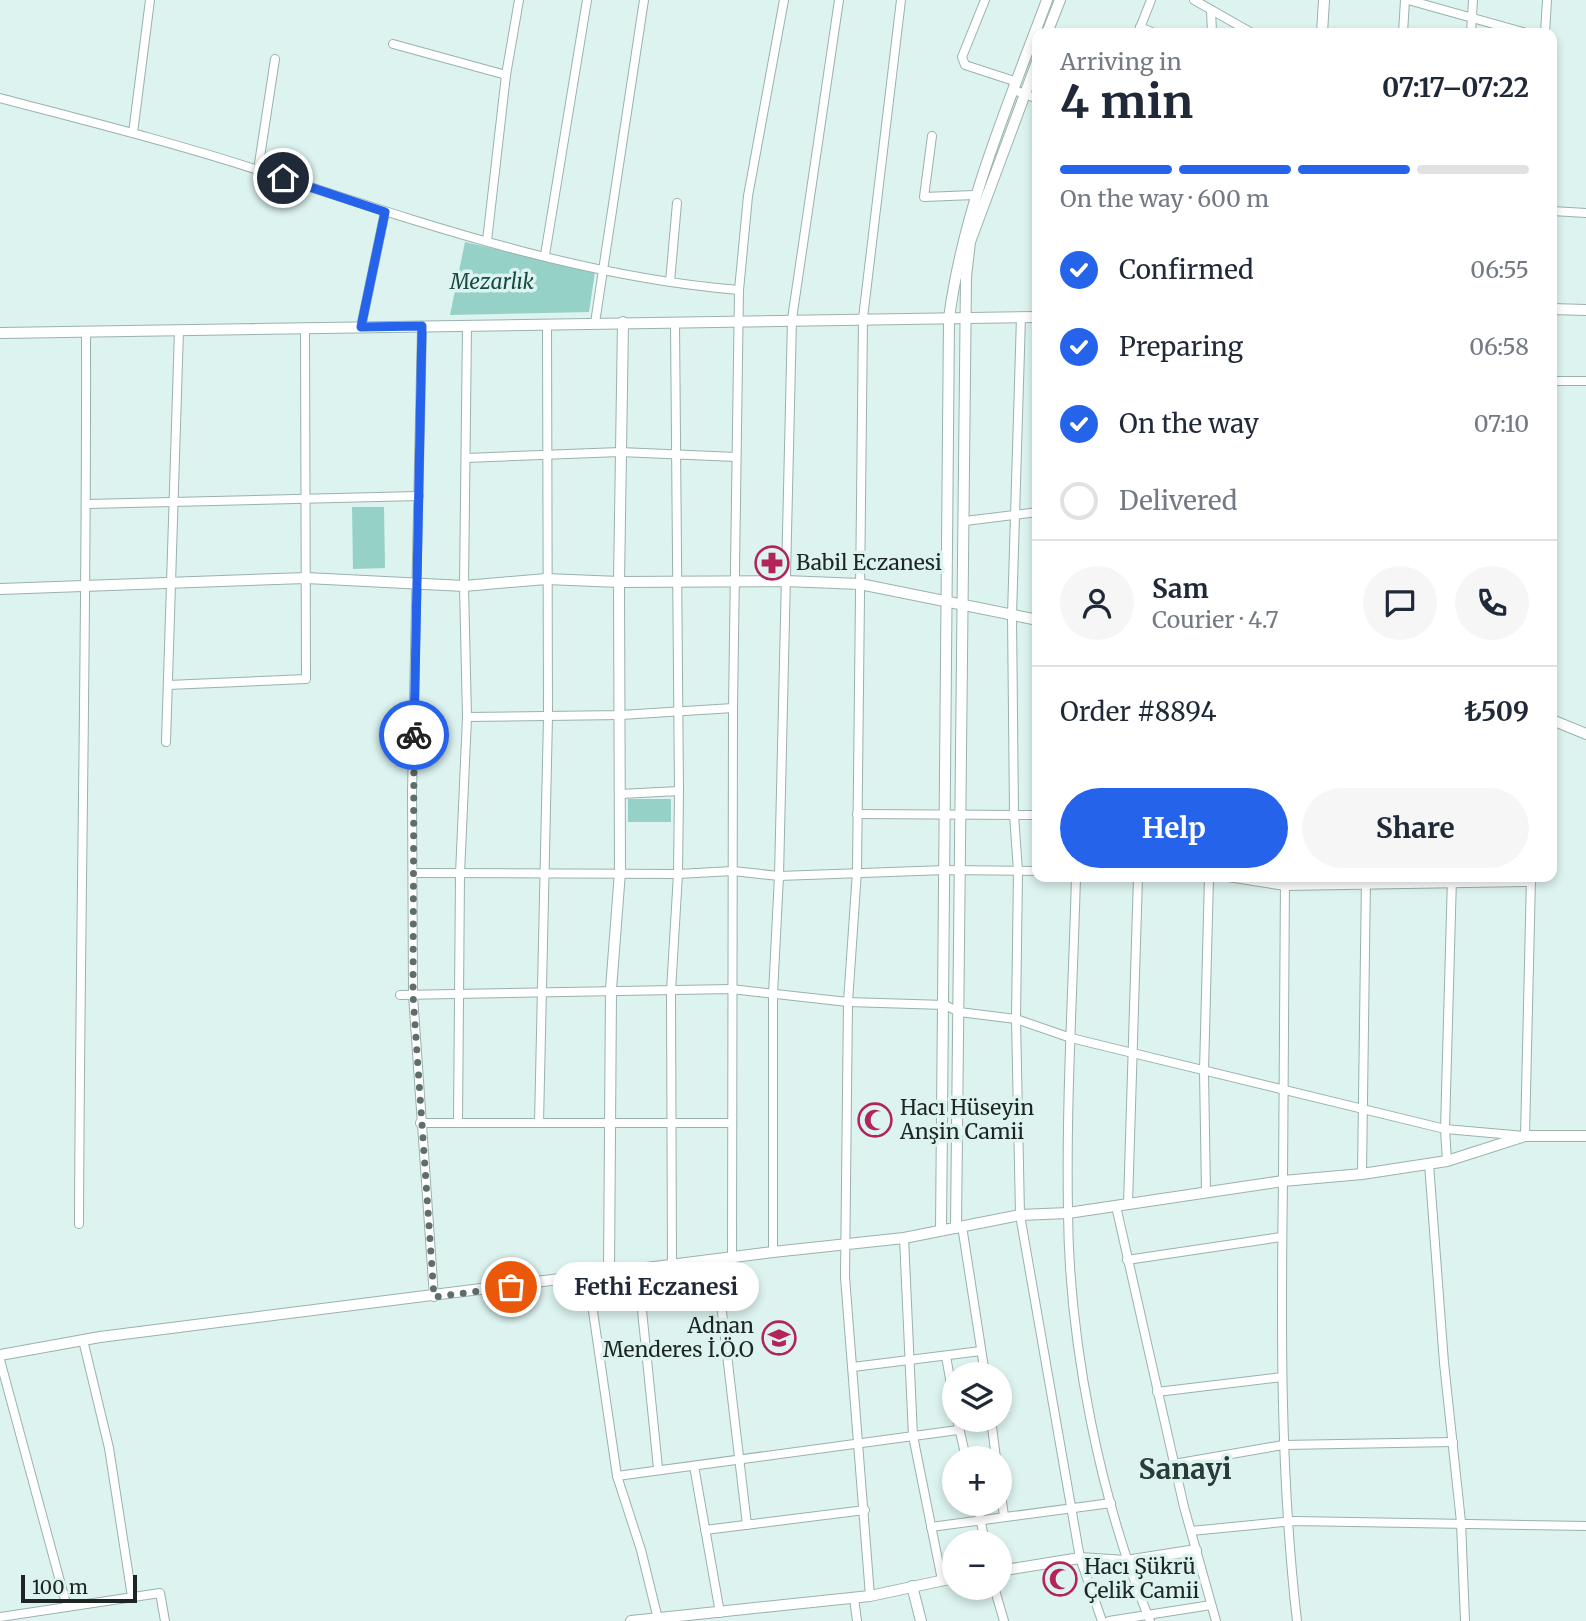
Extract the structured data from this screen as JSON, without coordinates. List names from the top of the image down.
{
  "districts": ["Sanayi"],
  "parks": ["Mezarlık"],
  "places": {
    "pharmacy": ["Babil Eczanesi"],
    "mosque": ["Hacı Hüseyin Anşin Camii", "Hacı Şükrü Çelik Camii"],
    "other": ["Fethi Eczanesi"],
    "school or university": ["Adnan Menderes İ.Ö.O"]
  },
  "scale_bar": "100 m",
  "page": {
    "heading": ["4 min", "Arriving in", "07:17–07:22"],
    "panel": [
      "Sam",
      "Courier · 4.7",
      "Order #8894",
      "₺509"
    ],
    "bar": "On the way · 600 m",
    "list": [
      ["Confirmed", "06:55"],
      ["Preparing", "06:58"],
      ["On the way", "07:10"],
      "Delivered"
    ],
    "buttons": ["Help", "Share"],
    "bubble": "Fethi Eczanesi",
    "map_buttons": ["+", "−"],
    "scale": "100 m"
  }
}
